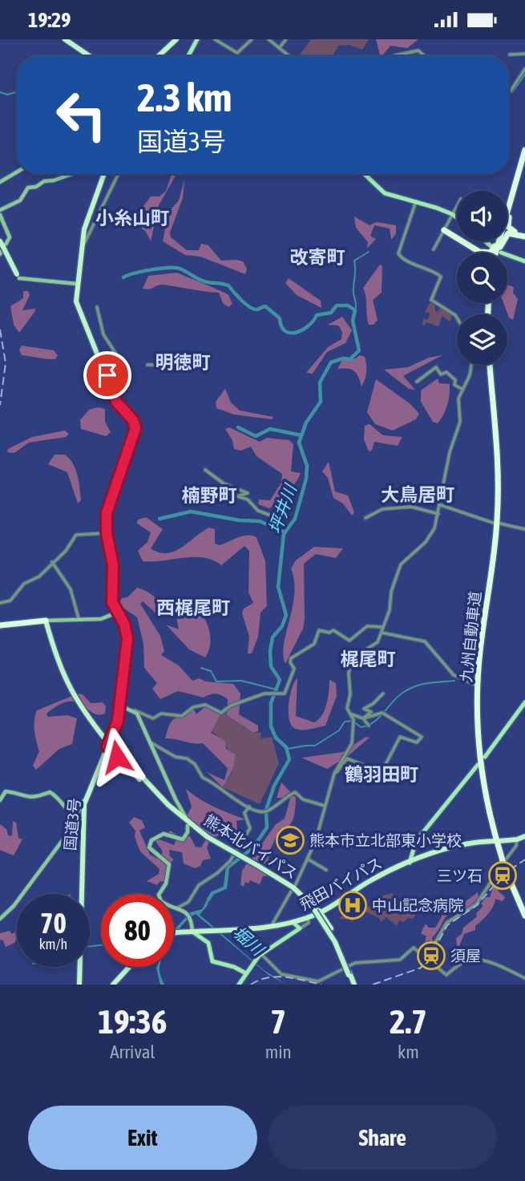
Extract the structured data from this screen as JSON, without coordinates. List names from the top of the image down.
{
  "streets": {
    "highway": [
      "九州自動車道",
      "国道3号",
      "熊本北バイパス",
      "飛田バイパス"
    ]
  },
  "crossings": [
    ["国道3号", "熊本北バイパス"],
    ["熊本北バイパス", "飛田バイパス"]
  ],
  "districts": [
    "小糸山町",
    "改寄町",
    "明徳町",
    "大鳥居町",
    "楠野町",
    "西梶尾町",
    "梶尾町",
    "鶴羽田町"
  ],
  "water": ["坪井川", "堀川"],
  "places": {
    "school or university": ["熊本市立北部東小学校"],
    "station": ["三ツ石", "須屋"],
    "hospital": ["中山記念病院"]
  },
  "page": {
    "status": "19:29",
    "turn": ["2.3 km", "国道3号"],
    "speed": "70 km/h",
    "limit": "80",
    "eta": [
      "19:36",
      "Arrival",
      "7",
      "min",
      "2.7",
      "km"
    ],
    "buttons": ["Exit", "Share"]
  }
}
